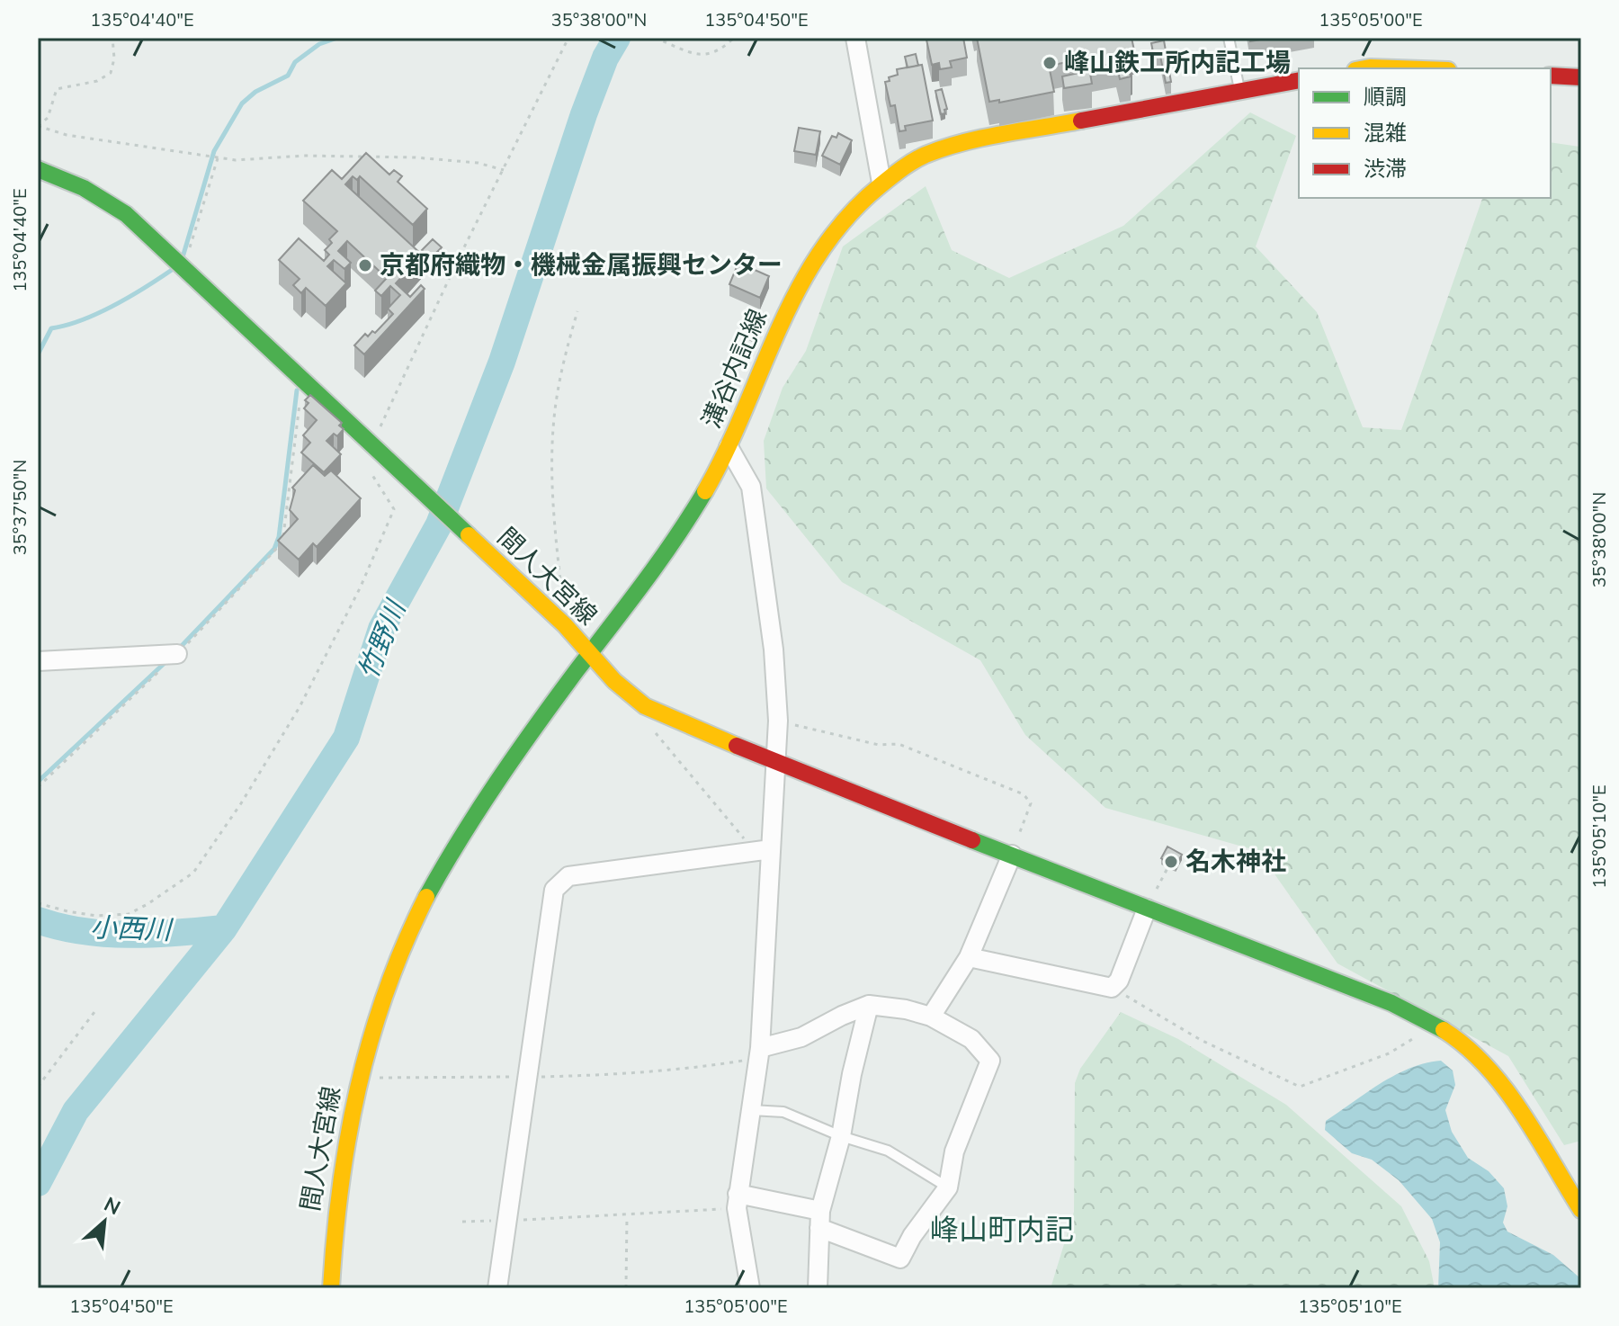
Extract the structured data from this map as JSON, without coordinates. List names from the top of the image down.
{
  "streets": {
    "main road": ["溝谷内記線", "間人大宮線"]
  },
  "crossings": [
    ["溝谷内記線", "間人大宮線"]
  ],
  "districts": ["峰山町内記"],
  "water": ["竹野川", "小西川"],
  "places": ["峰山鉄工所内記工場", "京都府織物・機械金属振興センター", "名木神社"],
  "legend": ["順調", "混雑", "渋滞"],
  "north": "top right",
  "coordinates": [
    "135°04'40\"E",
    "35°38'00\"N",
    "135°04'50\"E",
    "135°05'00\"E",
    "35°37'50\"N",
    "135°05'10\"E"
  ]
}
